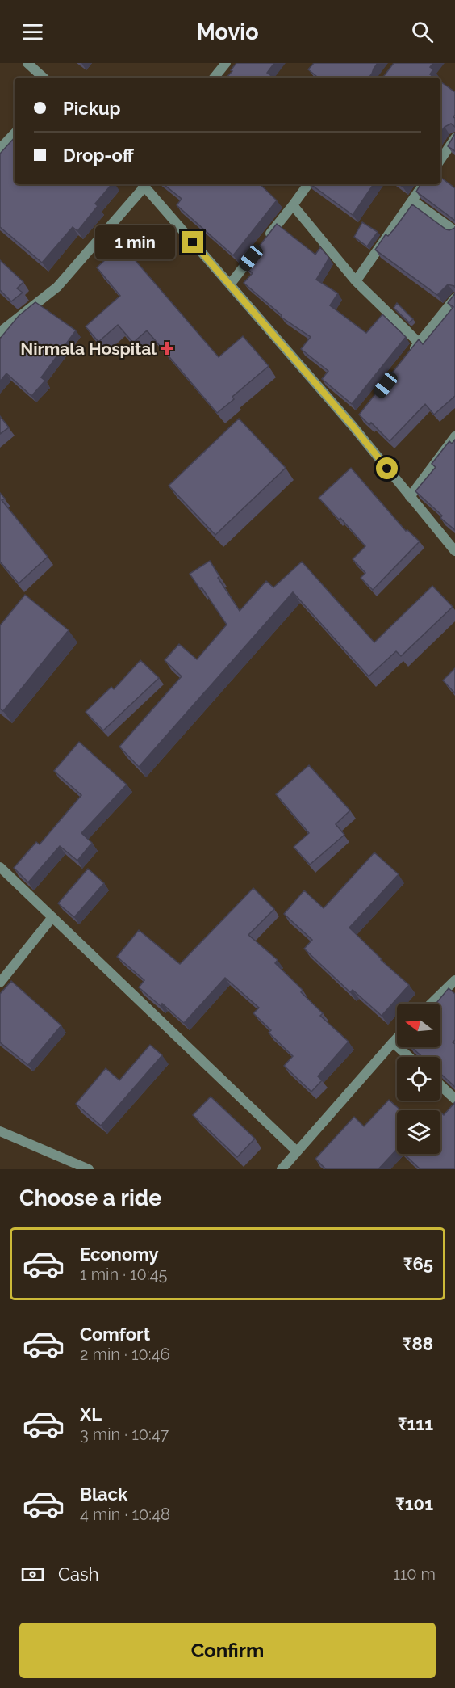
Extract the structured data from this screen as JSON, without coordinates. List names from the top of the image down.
{
  "places": {
    "health": ["Nirmala Hospital"]
  },
  "north": "left",
  "page": {
    "header": "Movio",
    "banner": ["Pickup", "Drop-off"],
    "bubble": "1 min",
    "heading": "Choose a ride",
    "list": [
      {
        "name": "Economy",
        "note": "1 min · 10:45",
        "value": "₹65"
      },
      {
        "name": "Comfort",
        "note": "2 min · 10:46",
        "value": "₹88"
      },
      {
        "name": "XL",
        "note": "3 min · 10:47",
        "value": "₹111"
      },
      {
        "name": "Black",
        "note": "4 min · 10:48",
        "value": "₹101"
      }
    ],
    "pay": ["Cash", "110 m"],
    "buttons": "Confirm"
  }
}
